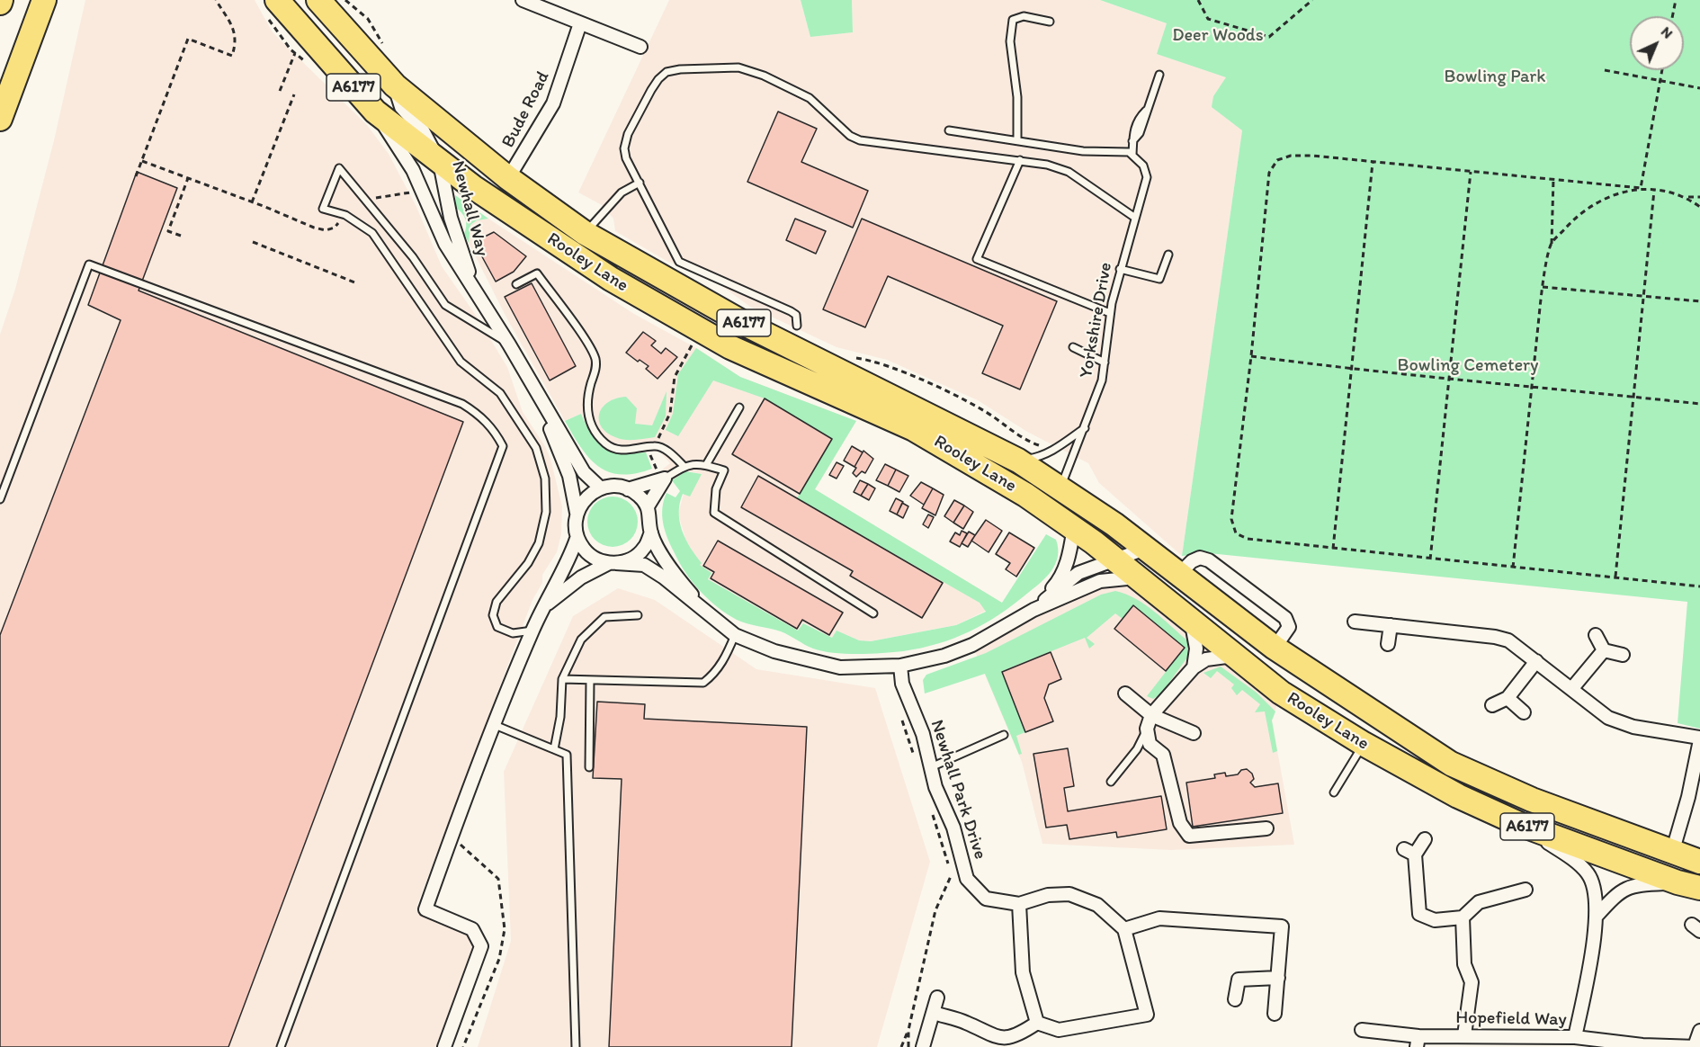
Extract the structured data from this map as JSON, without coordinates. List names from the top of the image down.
{
  "streets": {
    "highway": ["A6177", "Rooley Lane"],
    "street": [
      "Bude Road",
      "Newhall Way",
      "Newhall Park Drive",
      "Hopefield Way"
    ],
    "lane": ["Yorkshire Drive"]
  },
  "crossings": [
    ["Bude Road", "Rooley Lane"],
    ["Newhall Way", "Rooley Lane"],
    ["Rooley Lane", "Yorkshire Drive"],
    ["Rooley Lane", "Hopefield Way"]
  ],
  "parks": ["Deer Woods", "Bowling Park", "Bowling Cemetery"],
  "north": "top right"
}
